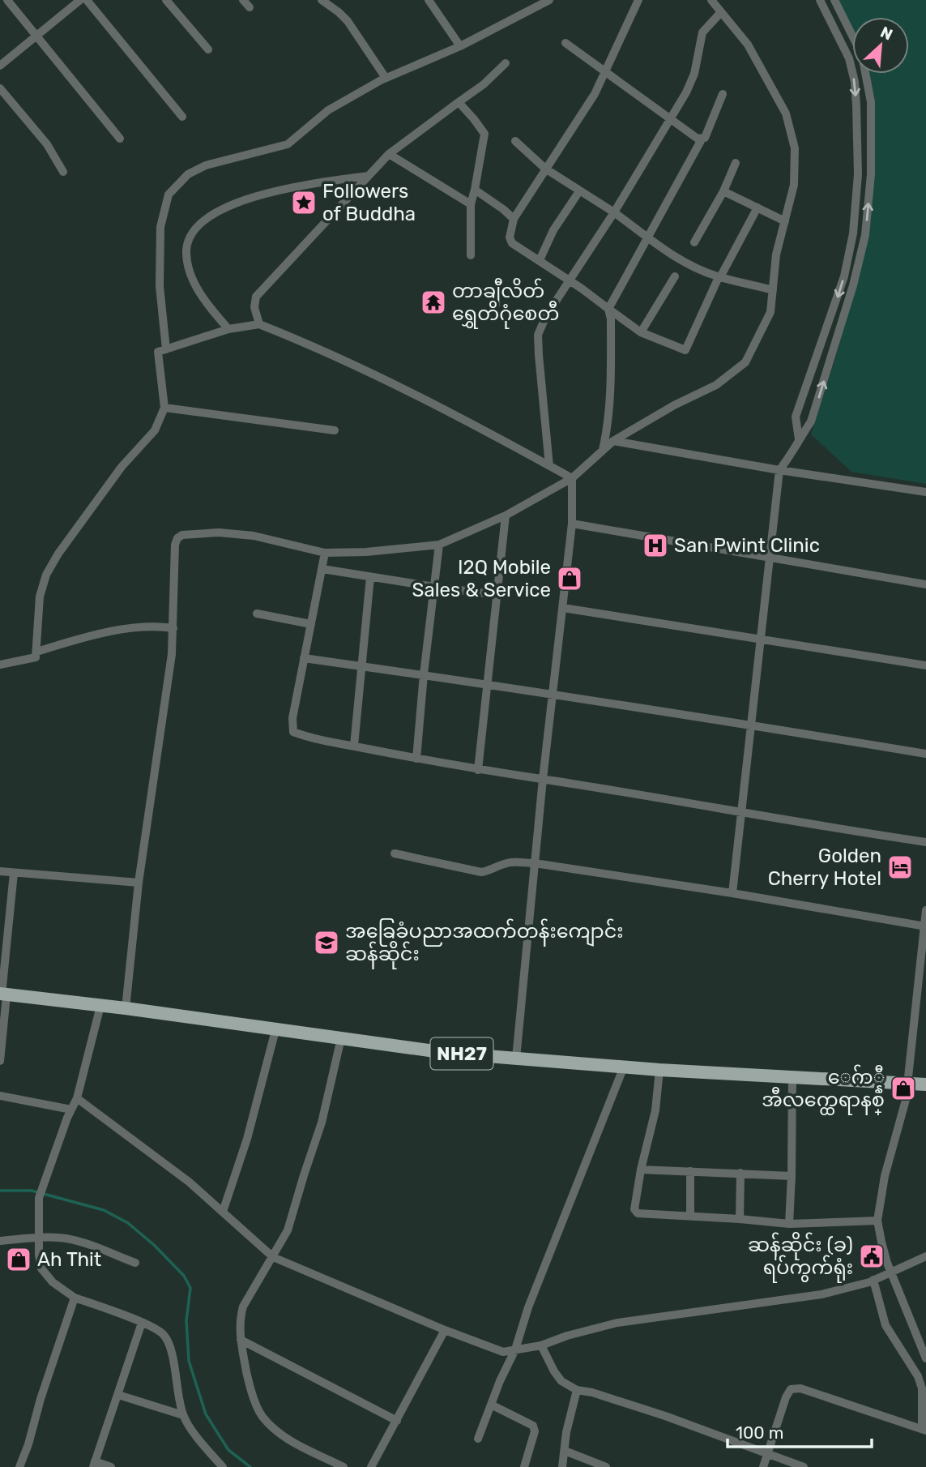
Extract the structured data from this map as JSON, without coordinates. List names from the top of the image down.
{
  "streets": {
    "main road": ["NH27"]
  },
  "places": {
    "place": ["Followers of Buddha"],
    "temple": ["တာချီလိတ် ရွှေတိဂုံစေတီ"],
    "hospital": ["San Pwint Clinic"],
    "shop": ["I2Q Mobile Sales & Service", "ေဂ်ာ္နီ အီလက္ထေရာနစ္", "Ah Thit"],
    "hotel": ["Golden Cherry Hotel"],
    "school or university": ["အခြေခံပညာအထက်တန်းကျောင်း ဆန်ဆိုင်း"],
    "public building": ["ဆန်ဆိုင်း (ခ) ရပ်ကွက်ရုံး"]
  },
  "scale_bar": "100 m",
  "north": "top right"
}
